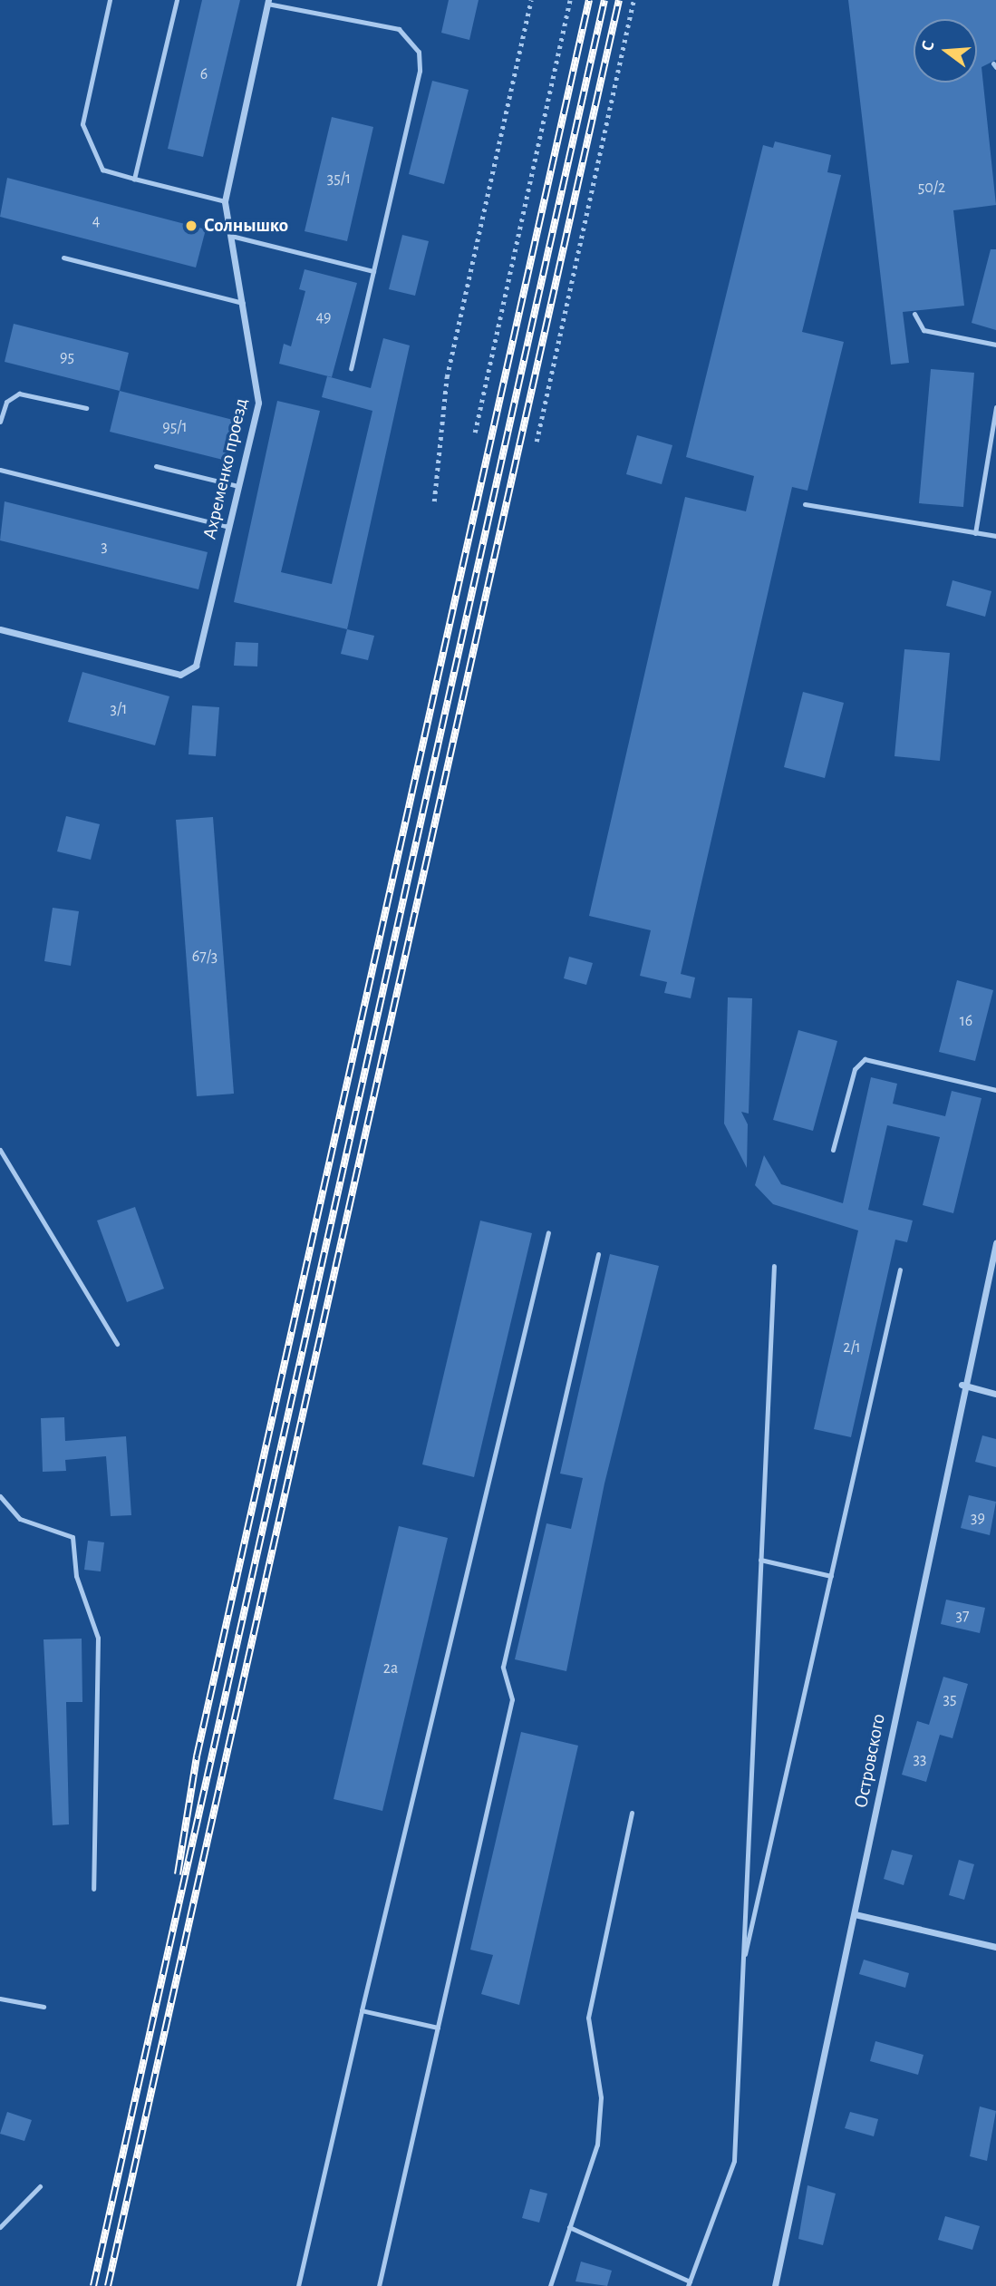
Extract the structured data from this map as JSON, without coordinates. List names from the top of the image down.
{
  "streets": {
    "street": ["Ахременко проезд", "Островского"]
  },
  "places": ["Солнышко"],
  "house_numbers": [
    "6",
    "35/1",
    "50/2",
    "4",
    "49",
    "95",
    "95/1",
    "3",
    "3/1",
    "67/3",
    "16",
    "2/1",
    "39",
    "37",
    "2а",
    "35",
    "33"
  ],
  "north": "left"
}
